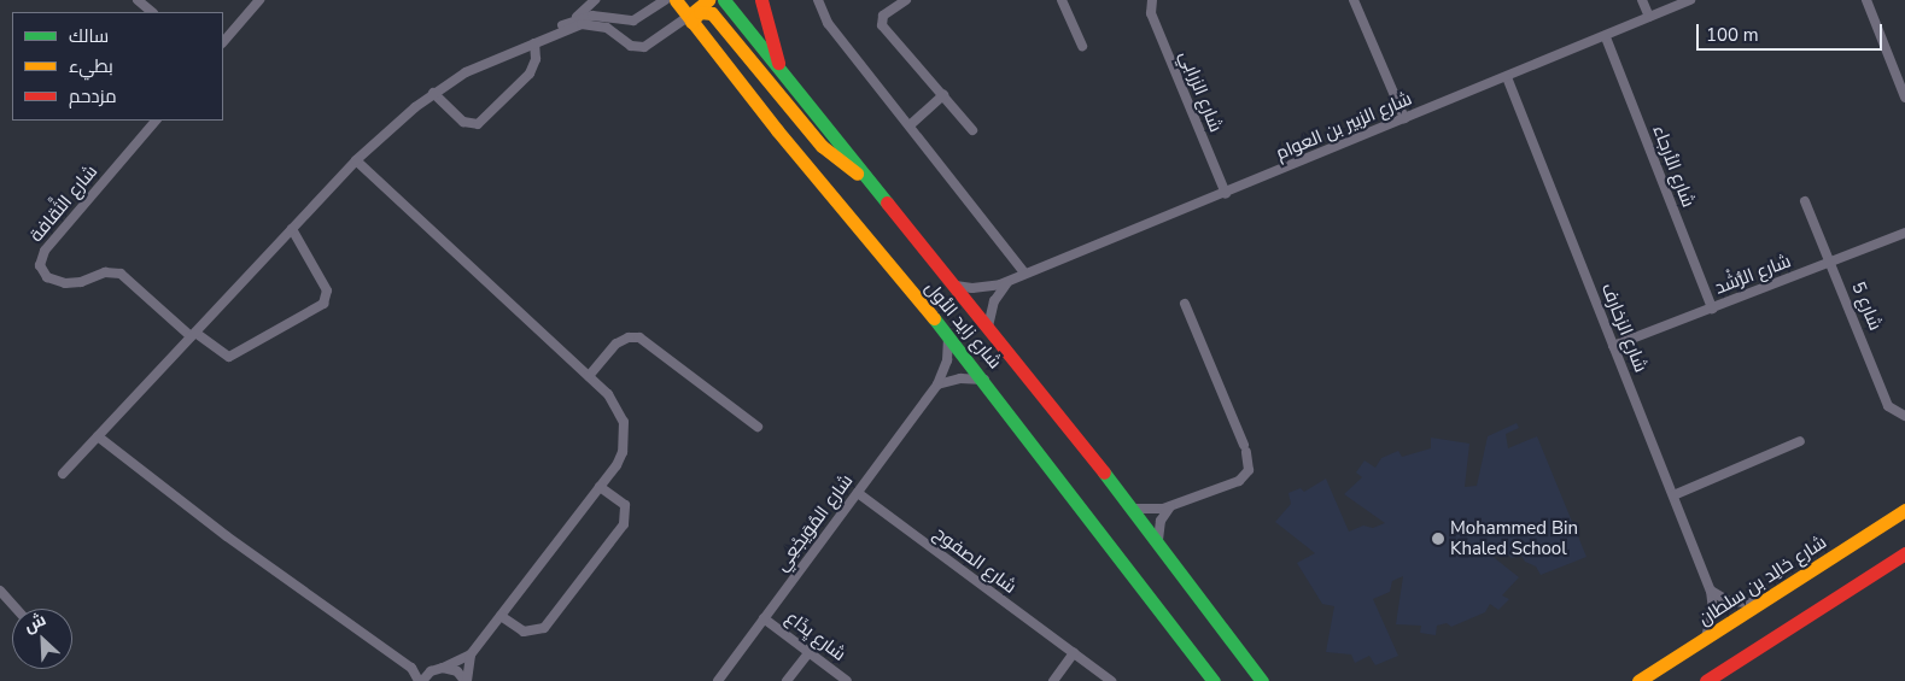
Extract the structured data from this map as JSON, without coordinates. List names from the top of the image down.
{
  "streets": {
    "main road": ["شارع زايد الأول", "شارع خالِد بن سلطان"],
    "street": [
      "شارع الزرابي",
      "شارع الزبير بن العوام",
      "شارع الأرجاء",
      "شارع الثَّقافة",
      "شارع الرُّشْد",
      "شارع 5",
      "شارع الزخارف",
      "شارع المُوَيجْعِي",
      "شارع الصفوح",
      "شارع يِذَاع"
    ]
  },
  "crossings": [
    ["شارع الزرابي", "شارع الزبير بن العوام"],
    ["شارع الزبير بن العوام", "شارع الأرجاء"],
    ["شارع الزبير بن العوام", "شارع زايد الأول"],
    ["شارع الزبير بن العوام", "شارع الزخارف"],
    ["شارع الأرجاء", "شارع الرُّشْد"],
    ["شارع الرُّشْد", "شارع 5"],
    ["شارع الرُّشْد", "شارع الزخارف"],
    ["شارع زايد الأول", "شارع المُوَيجْعِي"],
    ["شارع الزخارف", "شارع خالِد بن سلطان"],
    ["شارع المُوَيجْعِي", "شارع الصفوح"],
    ["شارع المُوَيجْعِي", "شارع يِذَاع"]
  ],
  "places": ["Mohammed Bin Khaled School"],
  "legend": ["سالك", "بطيء", "مزدحم"],
  "scale_bar": "100 m",
  "north": "top left"
}
